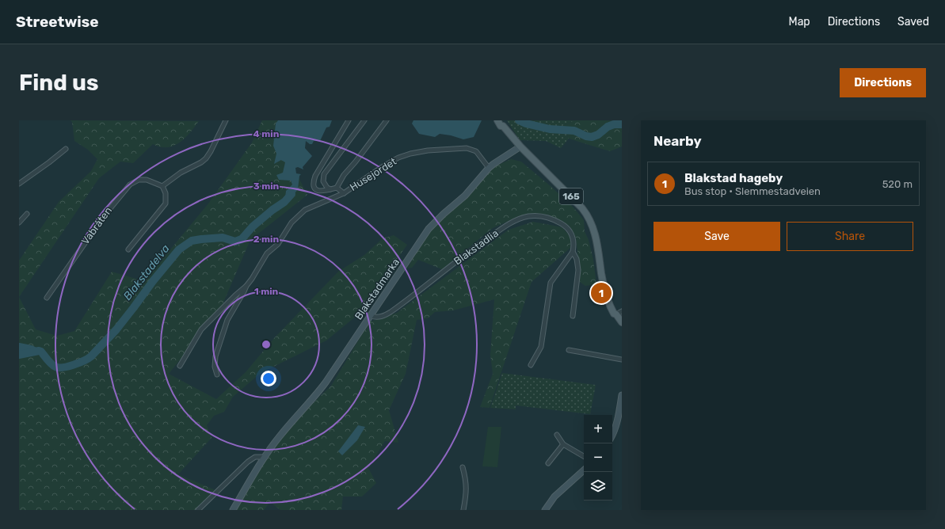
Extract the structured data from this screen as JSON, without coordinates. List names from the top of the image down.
{
  "streets": {
    "main road": ["165", "Blakstadmarka"],
    "street": ["Husejordet", "Vabråten", "Blakstadlia"]
  },
  "crossings": [
    ["Husejordet", "Blakstadmarka"],
    ["165", "Blakstadmarka"],
    ["Blakstadlia", "Blakstadmarka"]
  ],
  "water": ["Blakstadelva"],
  "page": {
    "header": "Streetwise",
    "nav": ["Map", "Directions", "Saved"],
    "buttons": [
      "Directions",
      ["Save", "Share"]
    ],
    "title": "Find us",
    "heading": "Nearby",
    "list": [
      {
        "mark": "1",
        "name": "Blakstad hageby",
        "note": "Bus stop · Slemmestadveien",
        "value": "520 m"
      }
    ],
    "pins": "1",
    "map_buttons": ["+", "−"]
  },
  "rings": [
    "4 min",
    "3 min",
    "2 min",
    "1 min"
  ]
}
